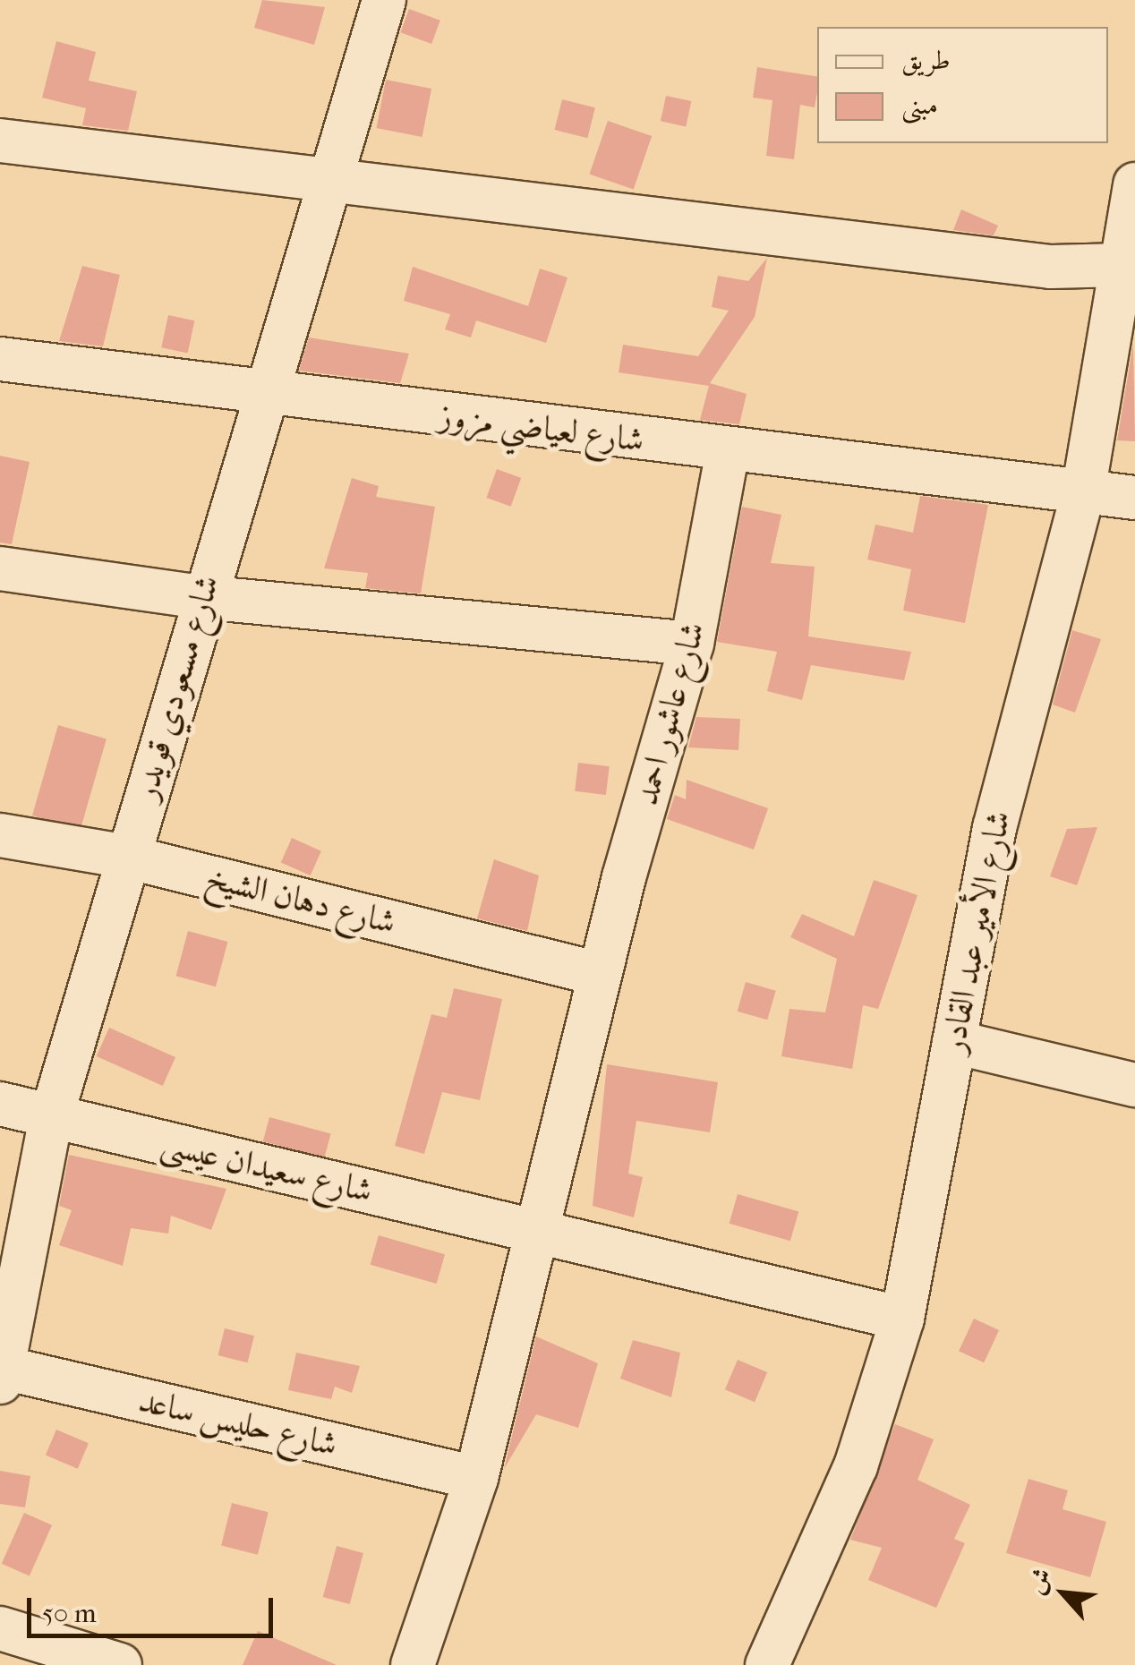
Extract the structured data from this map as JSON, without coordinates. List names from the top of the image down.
{
  "streets": {
    "street": [
      "شارع لعياضي مزوز",
      "شارع مسعودي قويدر",
      "شارع عاشور احمد",
      "شارع دهان الشيخ",
      "شارع الأمير عبد القادر",
      "شارع سعيدان عيسى",
      "شارع حليس ساعد"
    ]
  },
  "crossings": [
    ["شارع لعياضي مزوز", "شارع مسعودي قويدر"],
    ["شارع لعياضي مزوز", "شارع عاشور احمد"],
    ["شارع لعياضي مزوز", "شارع الأمير عبد القادر"],
    ["شارع مسعودي قويدر", "شارع دهان الشيخ"],
    ["شارع مسعودي قويدر", "شارع سعيدان عيسى"],
    ["شارع مسعودي قويدر", "شارع حليس ساعد"],
    ["شارع عاشور احمد", "شارع دهان الشيخ"],
    ["شارع عاشور احمد", "شارع سعيدان عيسى"],
    ["شارع عاشور احمد", "شارع حليس ساعد"],
    ["شارع الأمير عبد القادر", "شارع سعيدان عيسى"]
  ],
  "legend": ["طريق", "مبنى"],
  "scale_bar": "50 m",
  "north": "top left"
}
